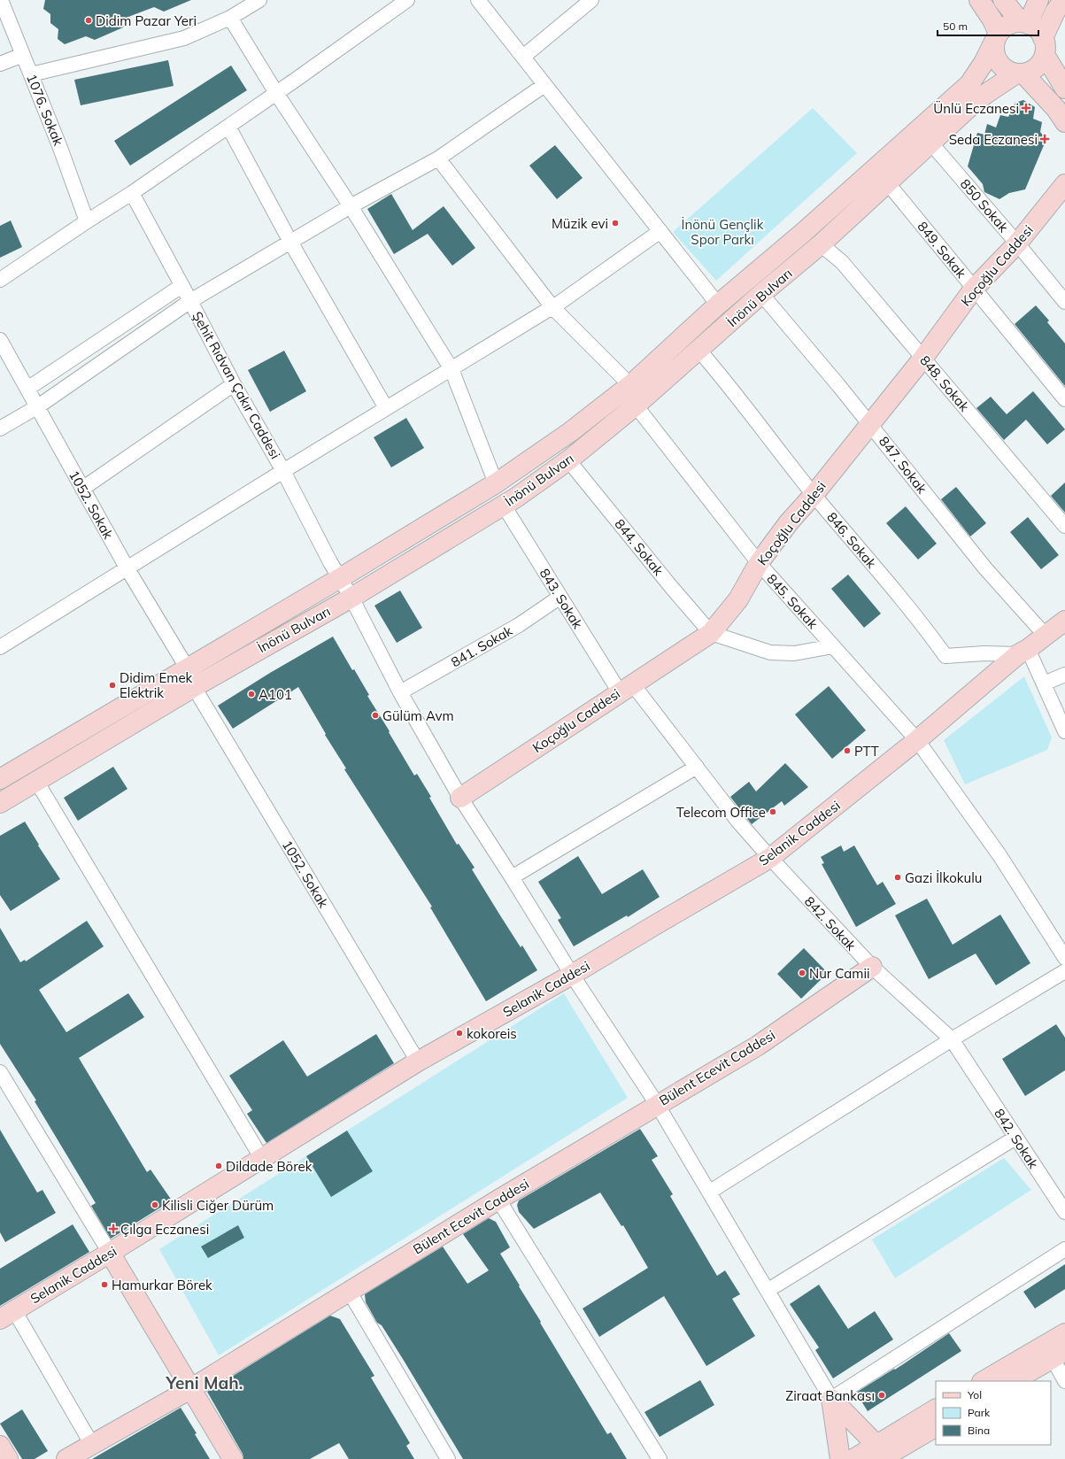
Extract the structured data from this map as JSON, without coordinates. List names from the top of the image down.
{
  "streets": {
    "main road": [
      "Koçoğlu Caddesi",
      "İnönü Bulvarı",
      "Selanik Caddesi",
      "Bülent Ecevit Caddesi"
    ],
    "street": [
      "1076. Sokak",
      "850 Sokak",
      "849. Sokak",
      "848. Sokak",
      "Şehit Rıdvan Çakır Caddesi",
      "847. Sokak",
      "1052. Sokak",
      "846. Sokak",
      "844. Sokak",
      "843. Sokak",
      "845. Sokak",
      "841. Sokak",
      "842. Sokak"
    ]
  },
  "crossings": [
    ["850 Sokak", "Koçoğlu Caddesi"],
    ["850 Sokak", "İnönü Bulvarı"],
    ["849. Sokak", "Koçoğlu Caddesi"],
    ["849. Sokak", "İnönü Bulvarı"],
    ["Koçoğlu Caddesi", "848. Sokak"],
    ["Koçoğlu Caddesi", "Şehit Rıdvan Çakır Caddesi"],
    ["Koçoğlu Caddesi", "847. Sokak"],
    ["Koçoğlu Caddesi", "846. Sokak"],
    ["Koçoğlu Caddesi", "844. Sokak"],
    ["Koçoğlu Caddesi", "843. Sokak"],
    ["Koçoğlu Caddesi", "845. Sokak"],
    ["Koçoğlu Caddesi", "842. Sokak"],
    ["İnönü Bulvarı", "848. Sokak"],
    ["İnönü Bulvarı", "Şehit Rıdvan Çakır Caddesi"],
    ["İnönü Bulvarı", "847. Sokak"],
    ["İnönü Bulvarı", "1052. Sokak"],
    ["İnönü Bulvarı", "846. Sokak"],
    ["İnönü Bulvarı", "844. Sokak"],
    ["İnönü Bulvarı", "843. Sokak"],
    ["İnönü Bulvarı", "845. Sokak"],
    ["Şehit Rıdvan Çakır Caddesi", "841. Sokak"],
    ["Şehit Rıdvan Çakır Caddesi", "Selanik Caddesi"],
    ["Şehit Rıdvan Çakır Caddesi", "Bülent Ecevit Caddesi"],
    ["847. Sokak", "Selanik Caddesi"],
    ["1052. Sokak", "Selanik Caddesi"],
    ["846. Sokak", "Selanik Caddesi"],
    ["843. Sokak", "841. Sokak"],
    ["843. Sokak", "842. Sokak"],
    ["845. Sokak", "Selanik Caddesi"],
    ["Selanik Caddesi", "842. Sokak"],
    ["842. Sokak", "Bülent Ecevit Caddesi"]
  ],
  "districts": ["Yeni Mah."],
  "parks": ["İnönü Gençlik Spor Parkı"],
  "places": {
    "other": [
      "Didim Pazar Yeri",
      "Müzik evi",
      "Didim Emek Elektrik",
      "A101",
      "Gülüm Avm",
      "PTT",
      "Telecom Office",
      "Gazi İlkokulu",
      "Nur Camii",
      "kokoreis",
      "Dildade Börek",
      "Kilisli Ciğer Dürüm",
      "Hamurkar Börek",
      "Ziraat Bankası"
    ],
    "health": ["Ünlü Eczanesi", "Seda Eczanesi", "Çılga Eczanesi"]
  },
  "legend": ["Yol", "Park", "Bina"],
  "scale_bar": "50 m"
}
